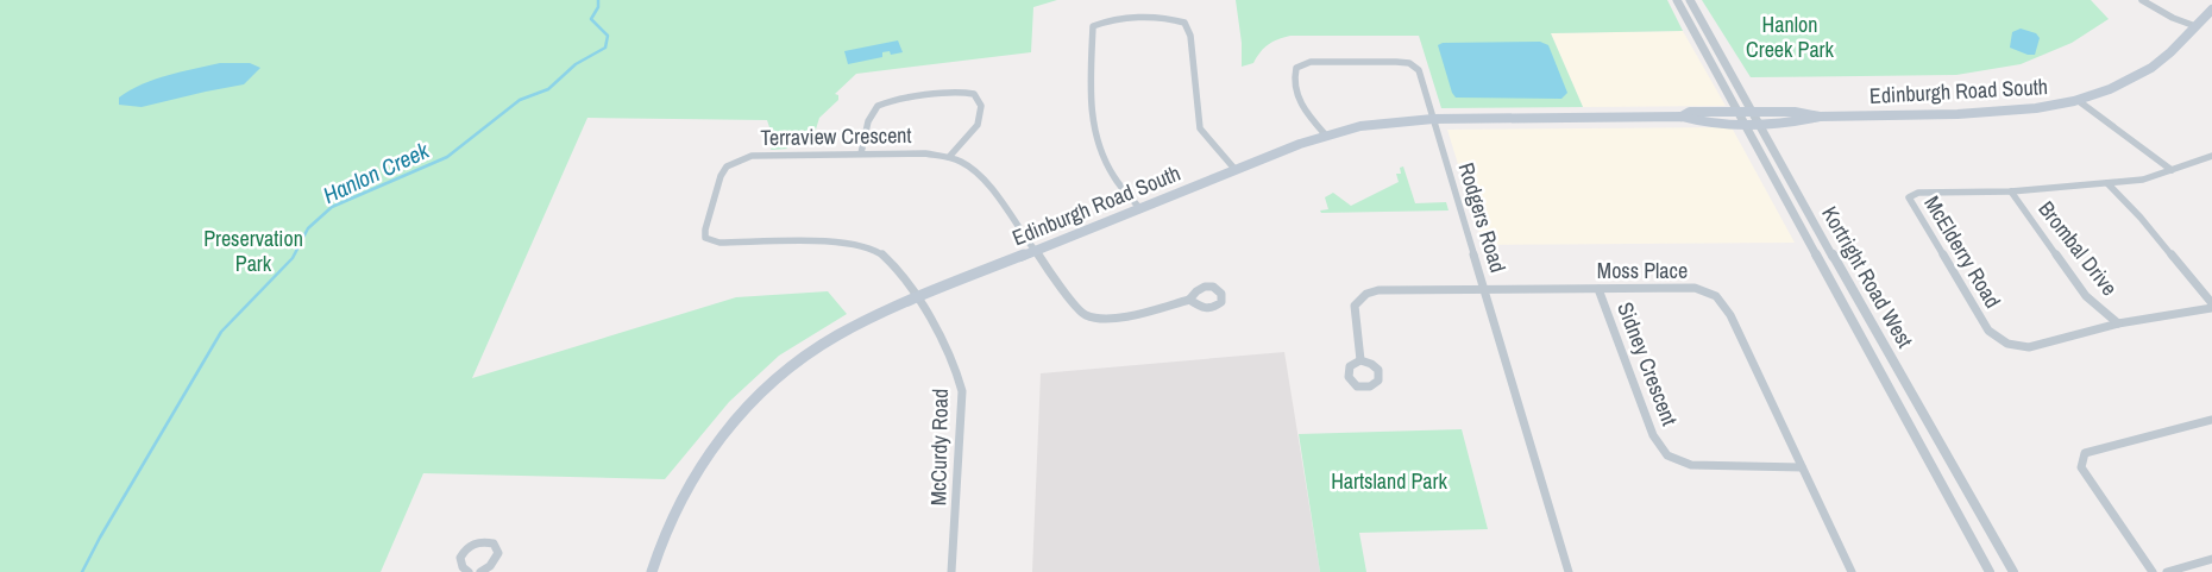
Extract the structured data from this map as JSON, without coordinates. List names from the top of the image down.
{
  "streets": {
    "main road": ["Edinburgh Road South"],
    "street": [
      "Terraview Crescent",
      "Rodgers Road",
      "Brombal Drive",
      "McElderry Road",
      "Moss Place",
      "Kortright Road West",
      "Sidney Crescent",
      "McCurdy Road"
    ]
  },
  "crossings": [
    ["Edinburgh Road South", "Terraview Crescent"],
    ["Edinburgh Road South", "Rodgers Road"],
    ["Edinburgh Road South", "Kortright Road West"],
    ["Edinburgh Road South", "McCurdy Road"],
    ["Terraview Crescent", "McCurdy Road"],
    ["Rodgers Road", "Moss Place"],
    ["Brombal Drive", "McElderry Road"],
    ["Moss Place", "Sidney Crescent"]
  ],
  "water": ["Hanlon Creek"],
  "parks": ["Hanlon Creek Park", "Preservation Park", "Hartsland Park"]
}
